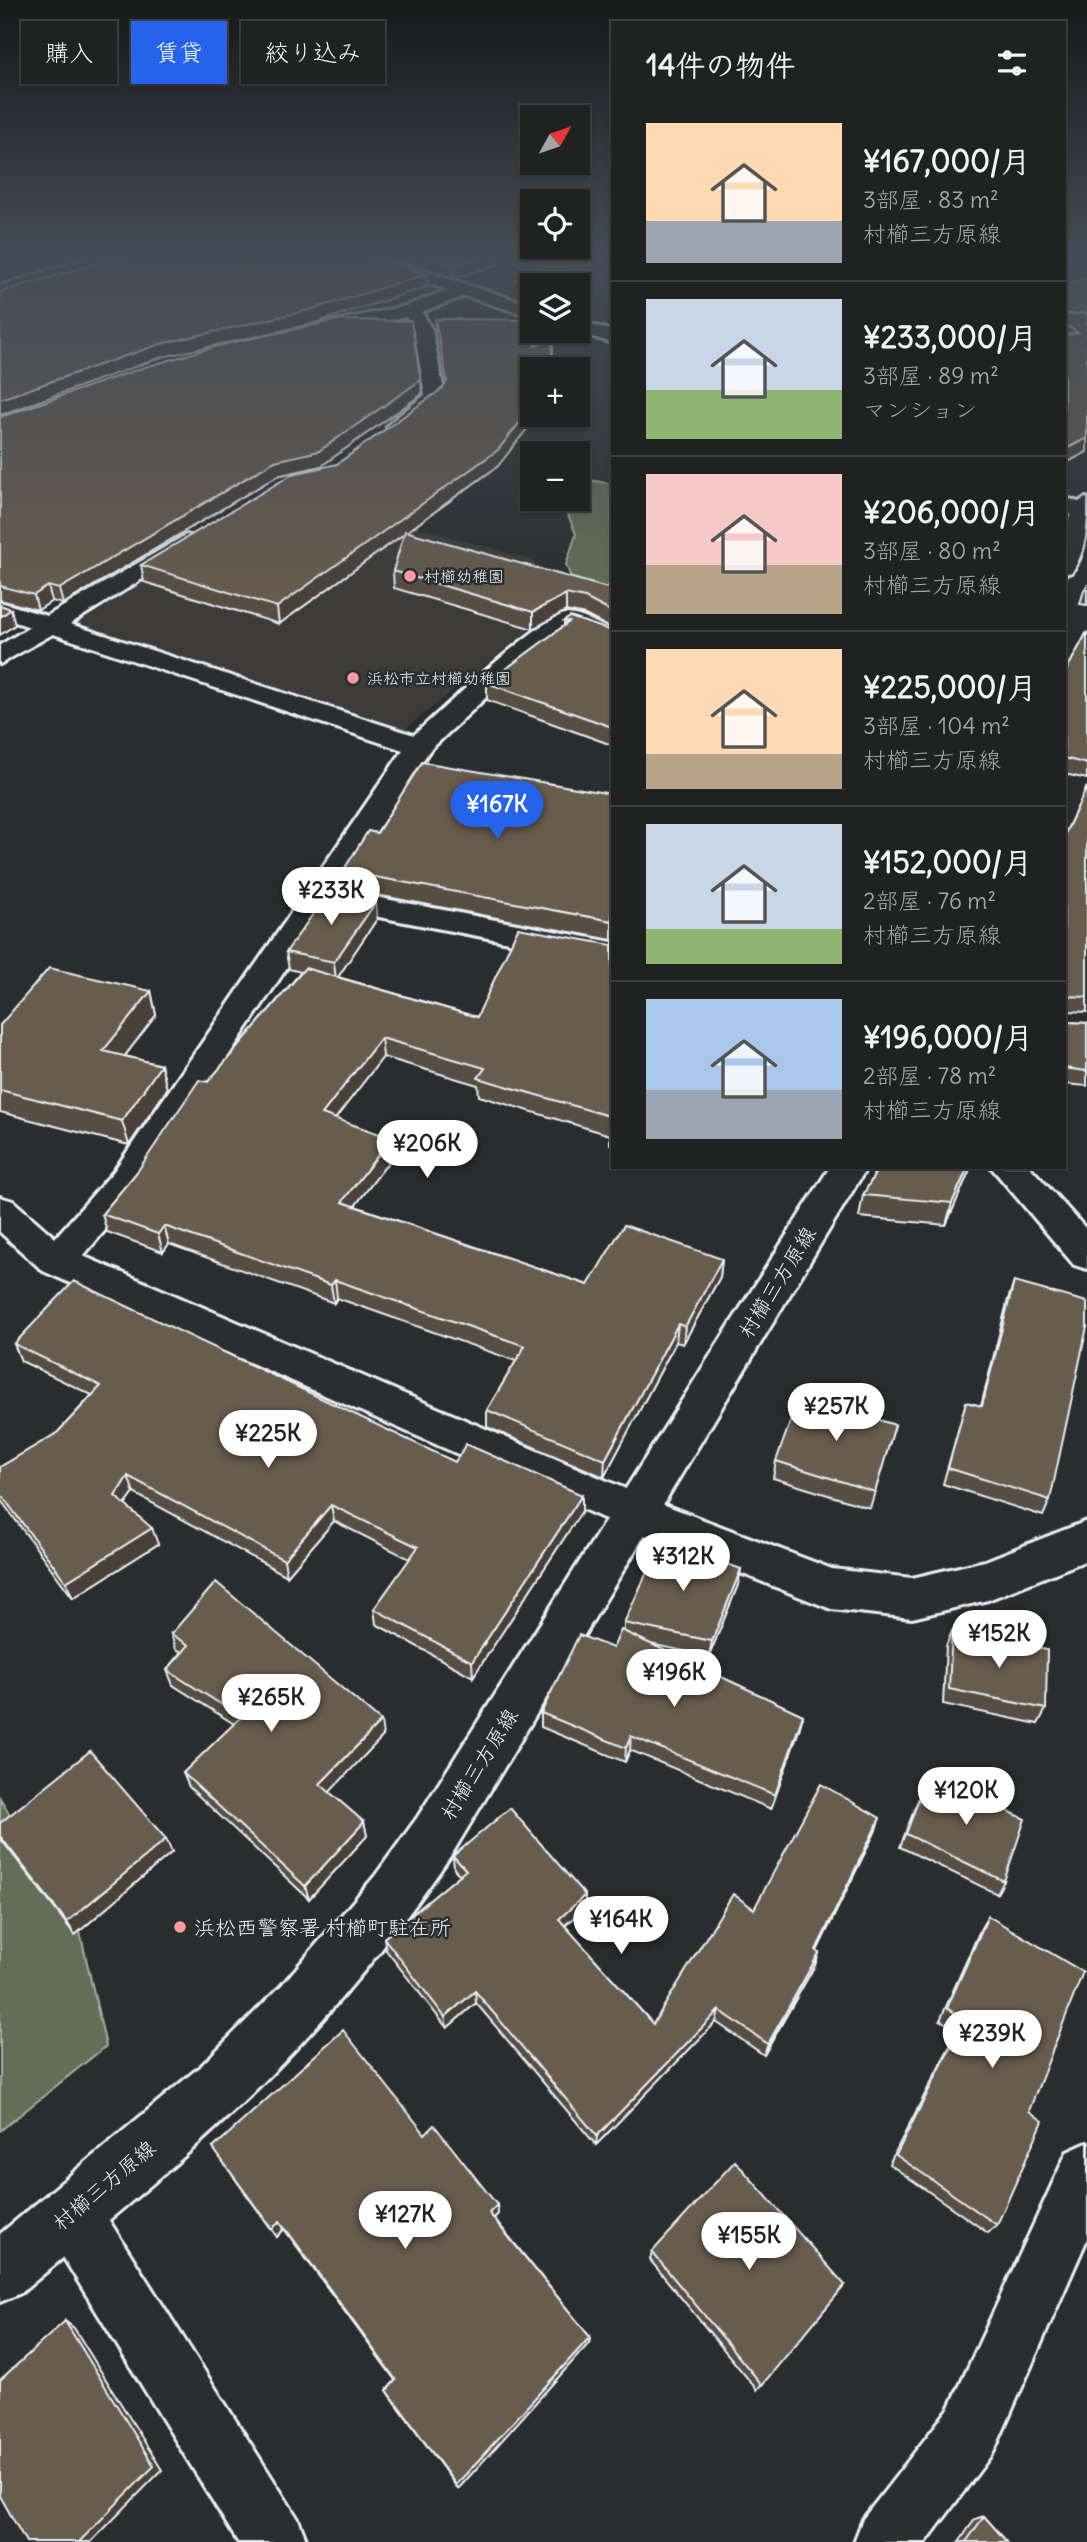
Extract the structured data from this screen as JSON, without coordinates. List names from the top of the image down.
{
  "streets": {
    "street": ["村櫛三方原線"]
  },
  "places": ["村櫛幼稚園", "浜松市立村櫛幼稚園", "浜松西警察署 村櫛町駐在所"],
  "north": "top right",
  "page": {
    "chip": ["購入", "賃貸", "絞り込み"],
    "heading": "14件の物件",
    "map_buttons": ["+", "−"],
    "list": [
      {
        "name": "¥167,000/月",
        "note": "3部屋 · 83 m² · 村櫛三方原線"
      },
      {
        "name": "¥233,000/月",
        "note": "3部屋 · 89 m² · マンション"
      },
      {
        "name": "¥206,000/月",
        "note": "3部屋 · 80 m² · 村櫛三方原線"
      },
      {
        "name": "¥225,000/月",
        "note": "3部屋 · 104 m² · 村櫛三方原線"
      },
      {
        "name": "¥152,000/月",
        "note": "2部屋 · 76 m² · 村櫛三方原線"
      },
      {
        "name": "¥196,000/月",
        "note": "2部屋 · 78 m² · 村櫛三方原線"
      }
    ],
    "price": [
      "¥167K",
      "¥233K",
      "¥206K",
      "¥257K",
      "¥225K",
      "¥312K",
      "¥152K",
      "¥196K",
      "¥265K",
      "¥120K",
      "¥164K",
      "¥239K",
      "¥127K",
      "¥155K"
    ]
  }
}
